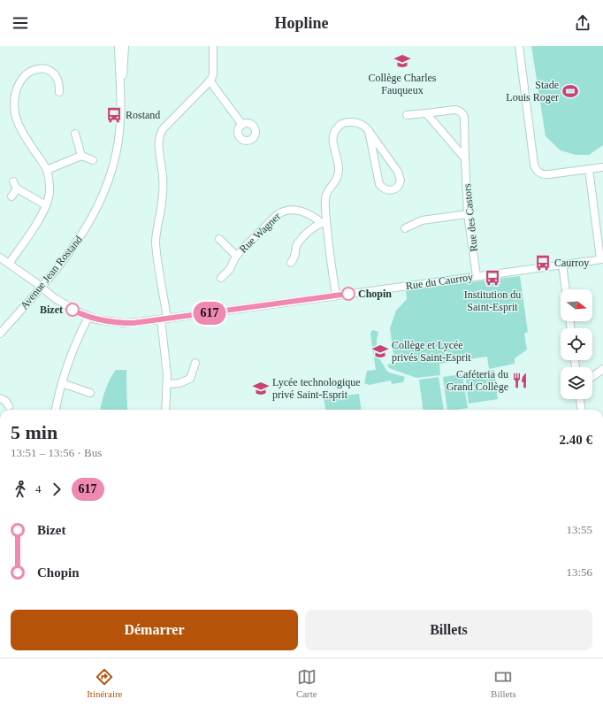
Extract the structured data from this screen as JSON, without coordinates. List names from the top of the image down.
{
  "streets": {
    "street": [
      "Rue des Castors",
      "Rue Wagner",
      "Avenue Jean Rostand",
      "Rue du Caurroy"
    ]
  },
  "crossings": [
    ["Rue des Castors", "Rue du Caurroy"],
    ["Avenue Jean Rostand", "Rue du Caurroy"]
  ],
  "places": {
    "school or university": ["Collège Charles Fauqueux", "Collège et Lycée privés Saint-Esprit", "Lycée technologique privé Saint-Esprit"],
    "sports": ["Stade Louis Roger"],
    "bus stop": ["Rostand", "Caurroy", "Institution du Saint-Esprit"],
    "other": ["Chopin", "Bizet"],
    "restaurant": ["Caféteria du Grand Collège"]
  },
  "lines": ["bus line 617"],
  "north": "right",
  "page": {
    "header": "Hopline",
    "on_map": "617",
    "heading": ["5 min", "13:51 – 13:56 · Bus", "2.40 €"],
    "legs": ["4", "617"],
    "list": [
      {
        "name": "Bizet",
        "value": "13:55"
      },
      {
        "name": "Chopin",
        "value": "13:56"
      }
    ],
    "buttons": ["Démarrer", "Billets"],
    "tabs": ["Itinéraire", "Carte", "Billets"]
  }
}
